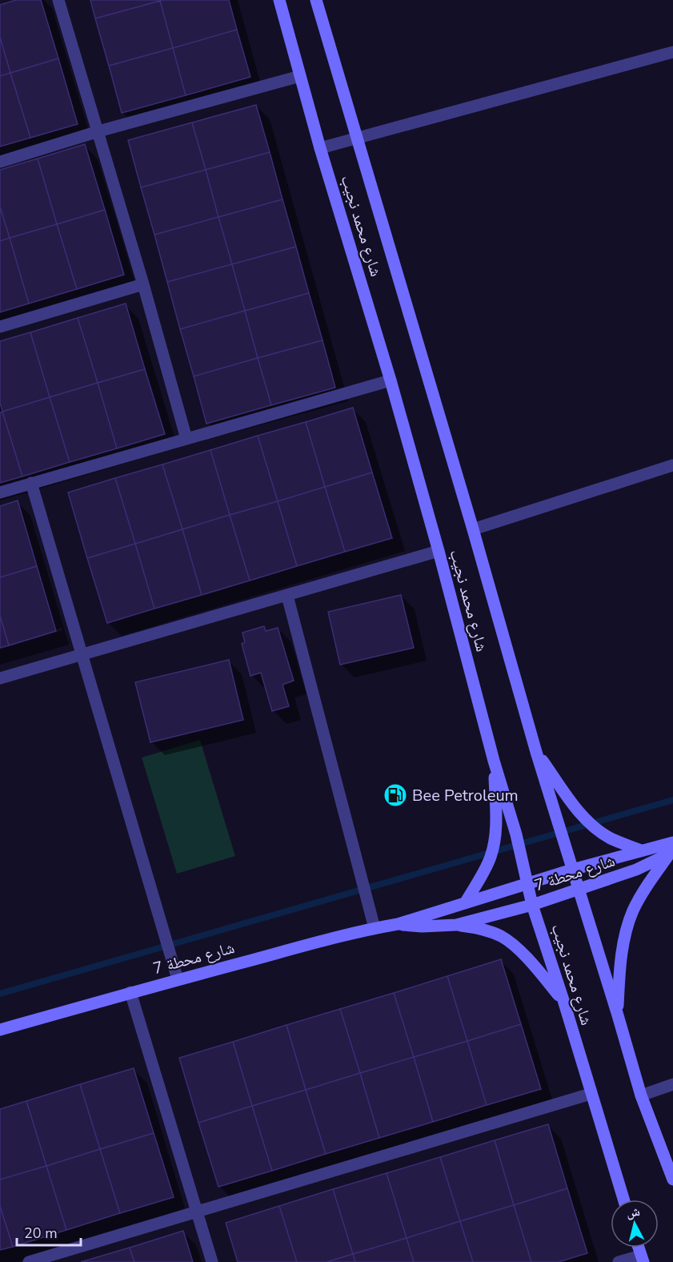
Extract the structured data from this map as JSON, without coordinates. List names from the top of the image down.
{
  "streets": {
    "main road": ["شارع محمد نجيب", "شارع محطة 7"]
  },
  "crossings": [
    ["شارع محمد نجيب", "شارع محطة 7"]
  ],
  "places": {
    "fuel station": ["Bee Petroleum"]
  },
  "scale_bar": "20 m",
  "north": "top"
}
